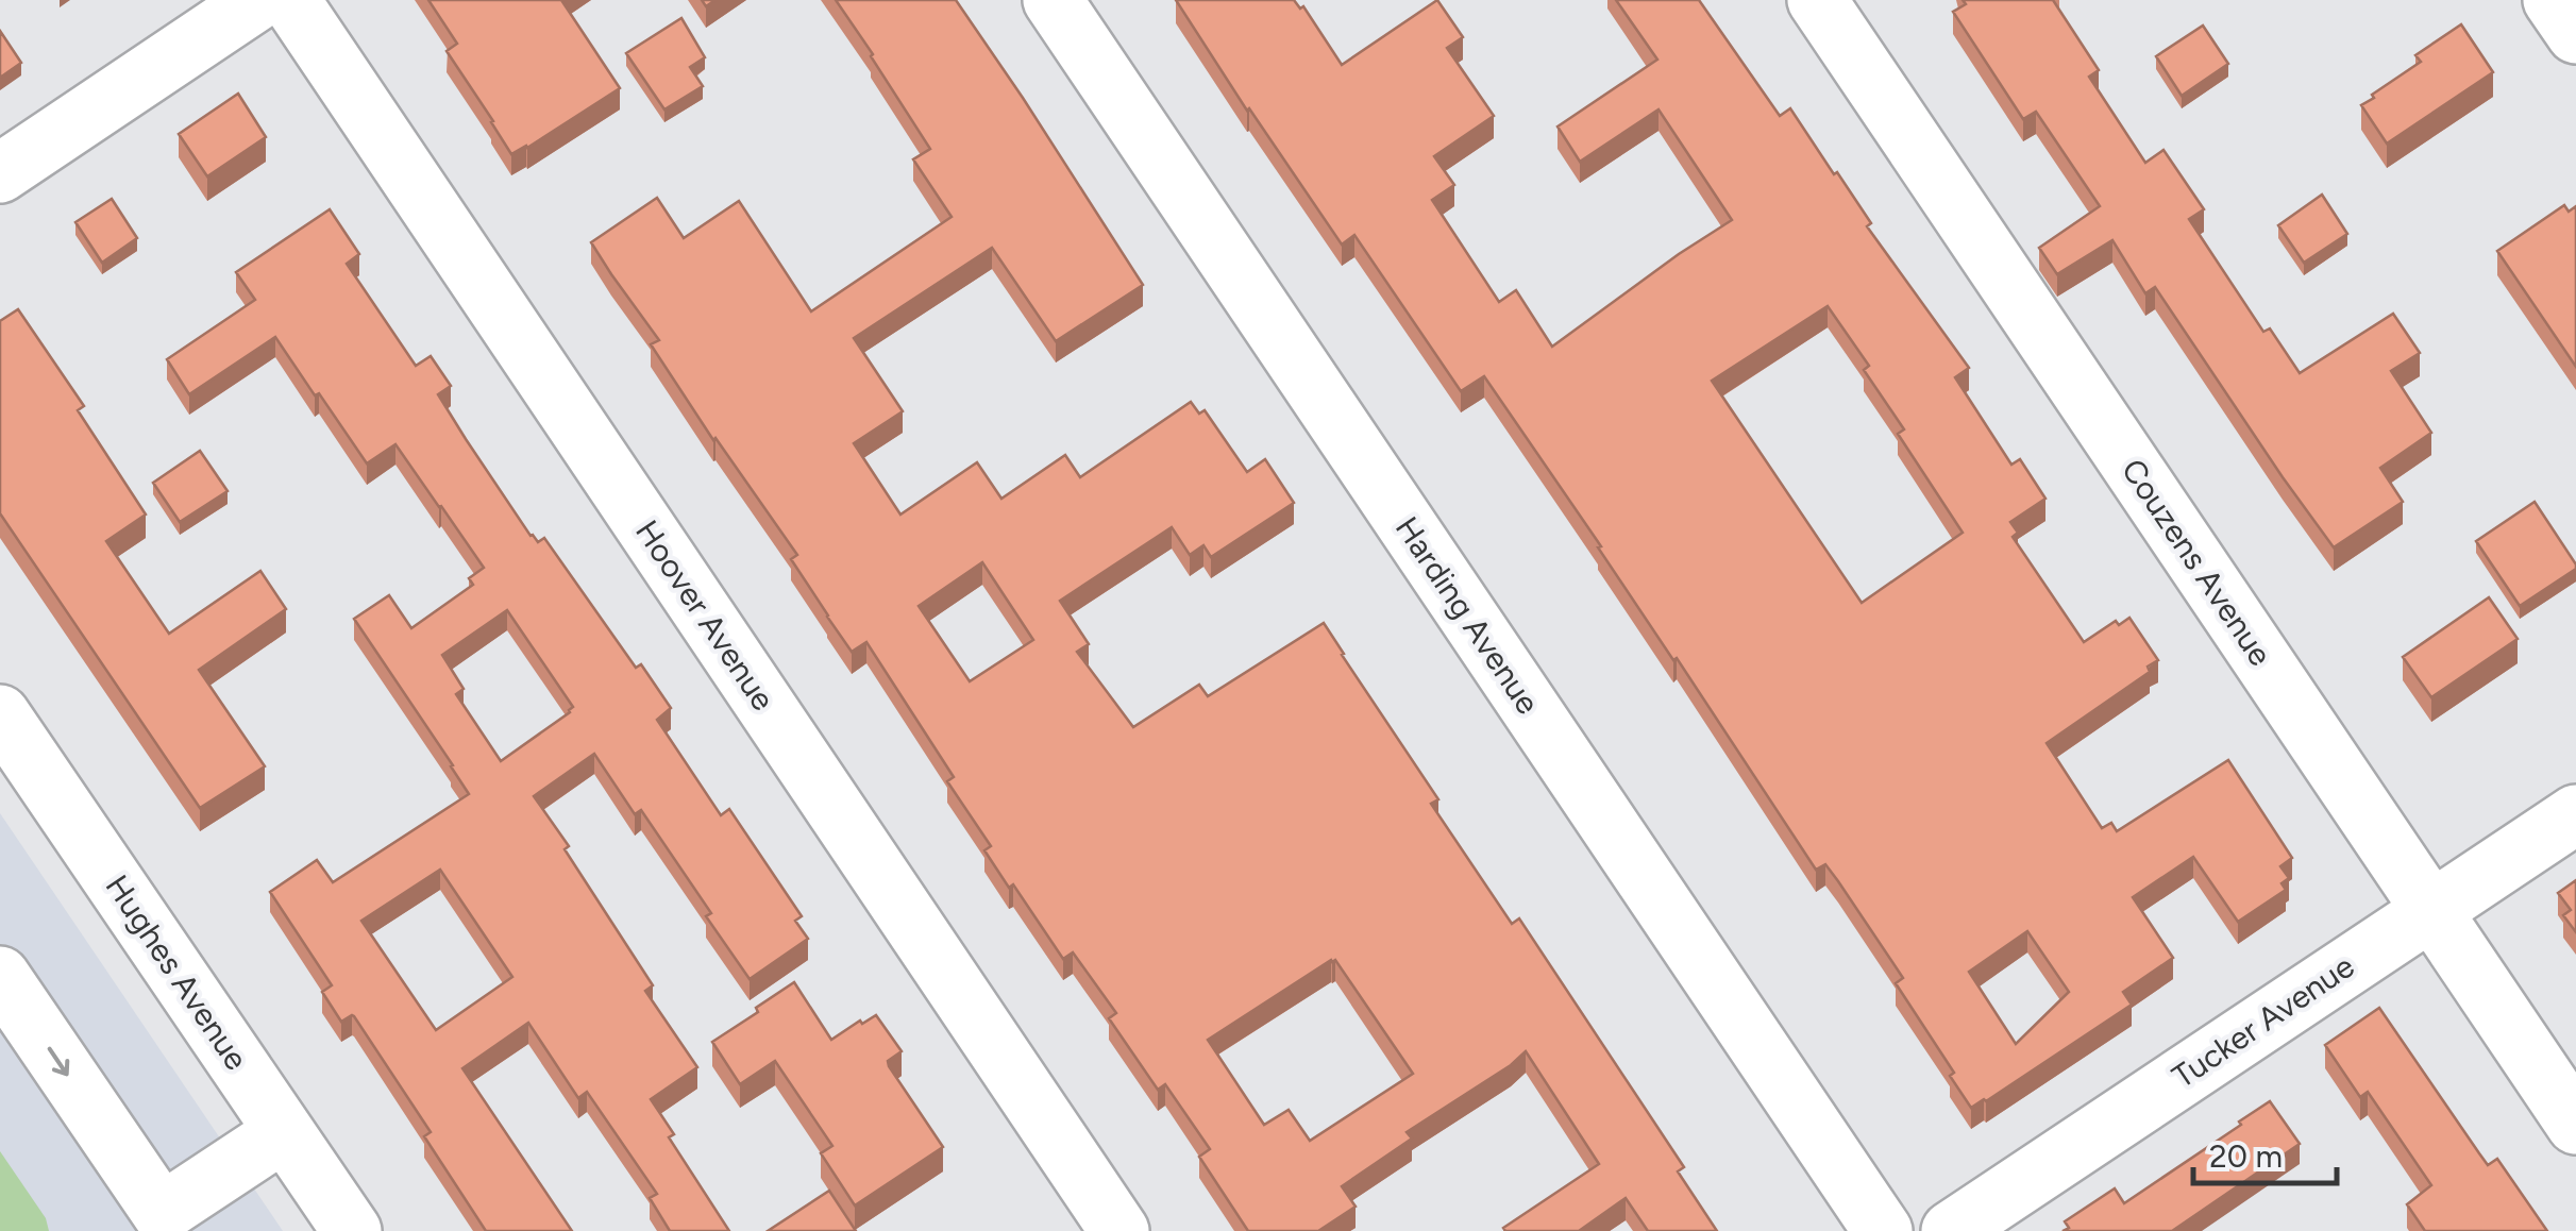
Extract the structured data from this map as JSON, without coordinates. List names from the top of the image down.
{
  "streets": {
    "street": [
      "Couzens Avenue",
      "Hoover Avenue",
      "Harding Avenue",
      "Hughes Avenue",
      "Tucker Avenue"
    ]
  },
  "crossings": [
    ["Couzens Avenue", "Tucker Avenue"]
  ],
  "scale_bar": "20 m"
}
